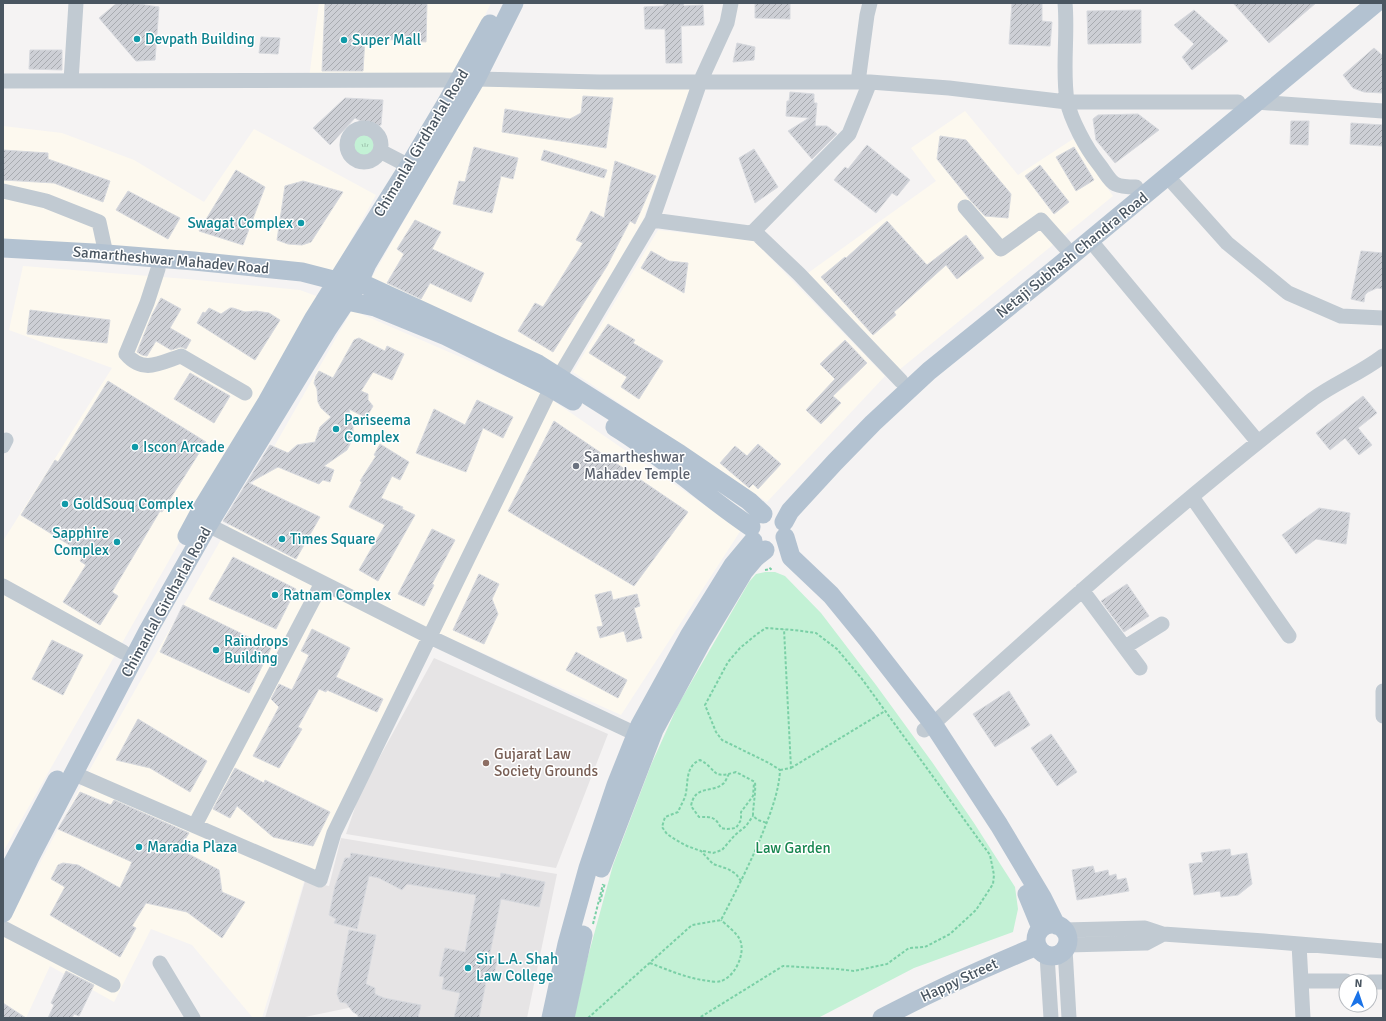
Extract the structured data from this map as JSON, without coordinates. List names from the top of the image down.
{
  "streets": {
    "main road": [
      "Chimanlal Girdharlal Road",
      "Netaji Subhash Chandra Road",
      "Samartheshwar Mahadev Road",
      "Happy Street"
    ]
  },
  "crossings": [
    ["Chimanlal Girdharlal Road", "Samartheshwar Mahadev Road"]
  ],
  "parks": ["Law Garden"],
  "places": [
    "Devpath Building",
    "Super Mall",
    "Swagat Complex",
    "Pariseema Complex",
    "Iscon Arcade",
    "Samartheshwar Mahadev Temple",
    "GoldSouq Complex",
    "Times Square",
    "Sapphire Complex",
    "Ratnam Complex",
    "Raindrops Building",
    "Gujarat Law Society Grounds",
    "Maradia Plaza",
    "Sir L.A. Shah Law College"
  ],
  "north": "top"
}
